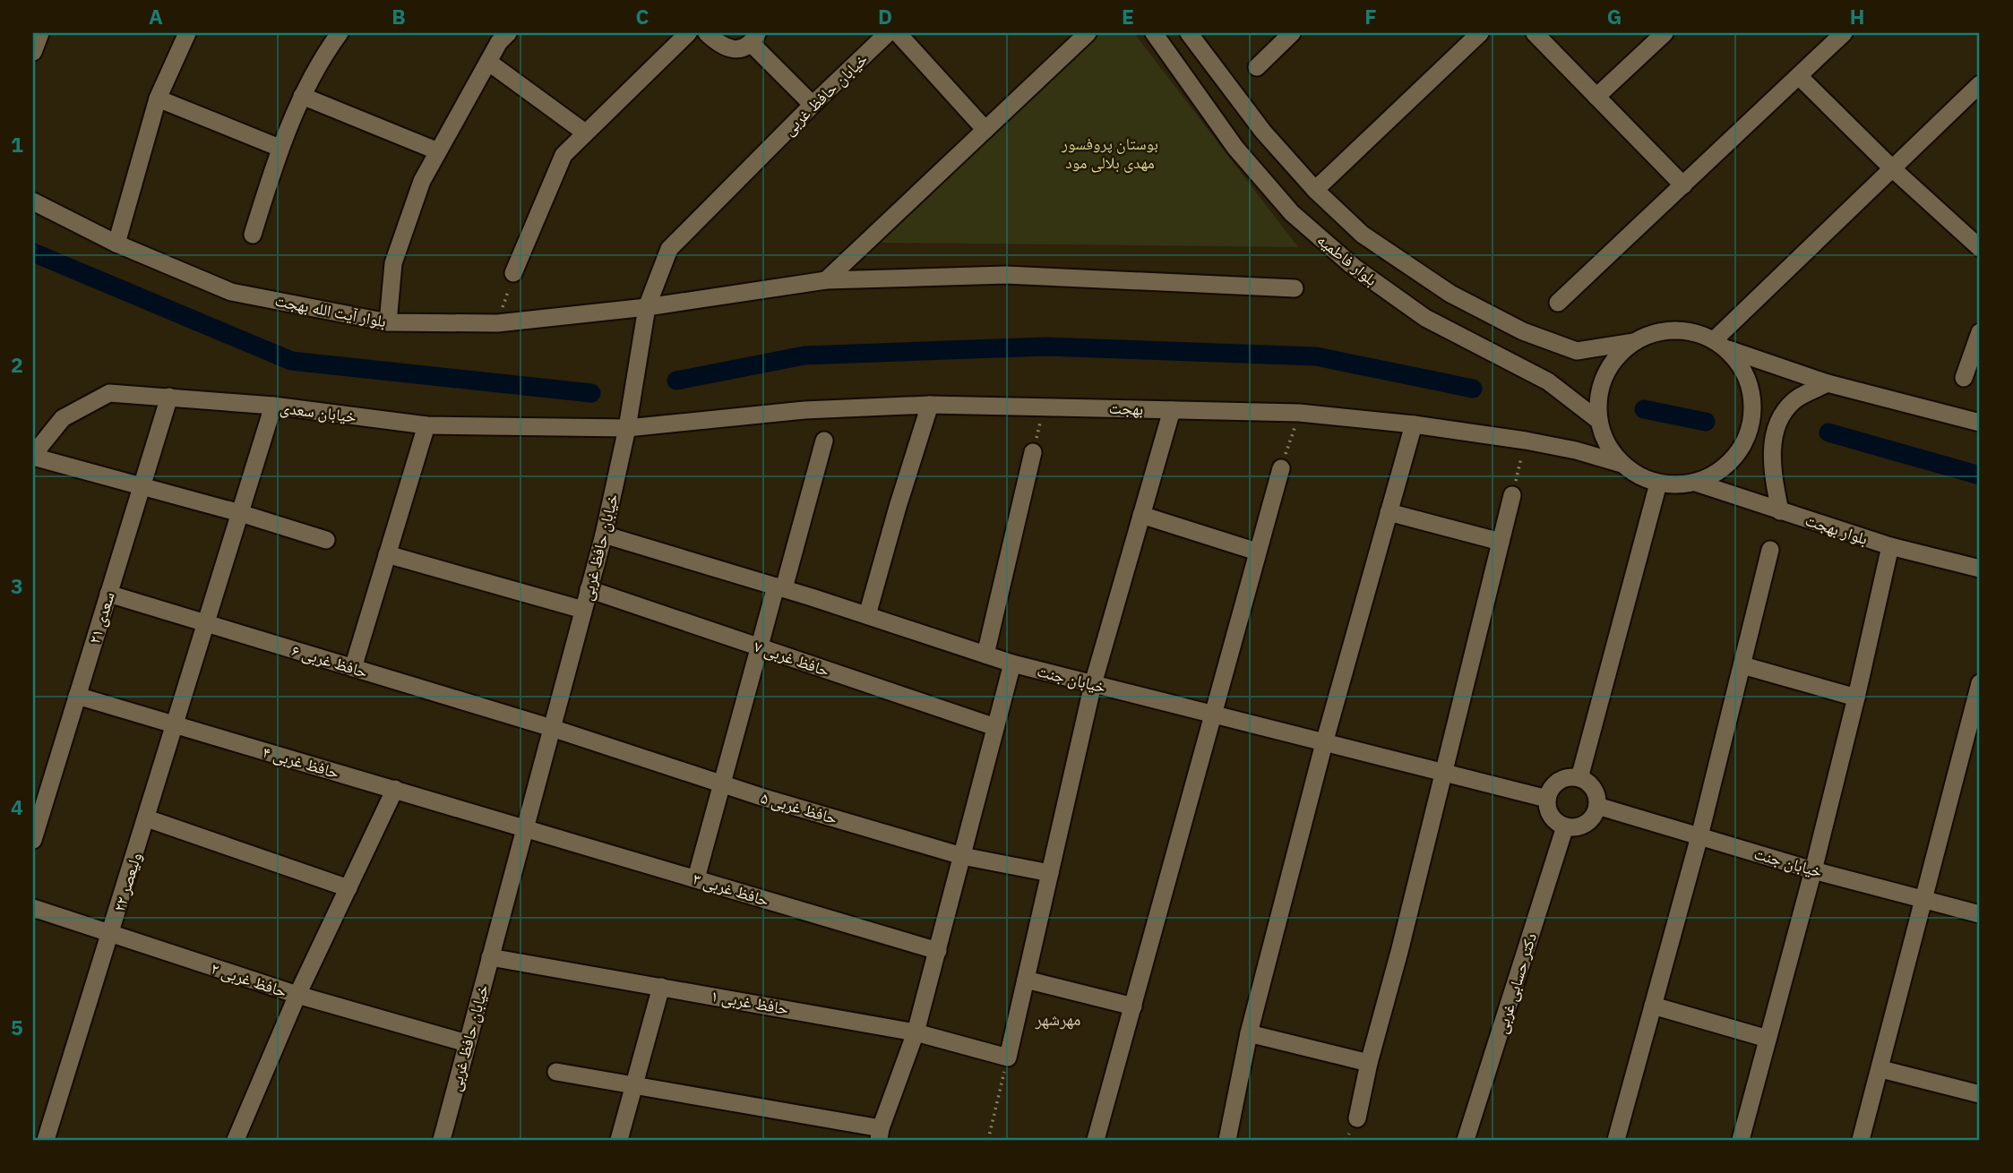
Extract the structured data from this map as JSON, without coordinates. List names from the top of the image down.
{
  "streets": {
    "street": [
      "خیابان حافظ غربی",
      "بلوار فاطمیه",
      "بلوار آیت الله بهجت",
      "بهجت",
      "خیابان سعدی",
      "بلوار بهجت",
      "سعدی ۲۱",
      "حافظ غربی ۷",
      "حافظ غربی ۶",
      "خیابان جنت",
      "حافظ غربی ۴",
      "حافظ غربی ۵",
      "ولیعصر ۲۲",
      "حافظ غربی ۳",
      "حافظ غربی ۲",
      "دکتر حسابی غربی",
      "حافظ غربی ۱"
    ]
  },
  "crossings": [
    ["خیابان حافظ غربی", "بلوار آیت الله بهجت"],
    ["خیابان حافظ غربی", "بهجت"],
    ["خیابان حافظ غربی", "خیابان سعدی"],
    ["خیابان حافظ غربی", "حافظ غربی ۷"],
    ["خیابان حافظ غربی", "حافظ غربی ۶"],
    ["خیابان حافظ غربی", "خیابان جنت"],
    ["خیابان حافظ غربی", "حافظ غربی ۴"],
    ["خیابان حافظ غربی", "حافظ غربی ۵"],
    ["خیابان حافظ غربی", "حافظ غربی ۳"],
    ["خیابان حافظ غربی", "حافظ غربی ۲"],
    ["خیابان حافظ غربی", "حافظ غربی ۱"],
    ["بلوار فاطمیه", "بهجت"],
    ["بلوار فاطمیه", "بلوار بهجت"],
    ["بهجت", "خیابان سعدی"],
    ["بهجت", "بلوار بهجت"],
    ["خیابان سعدی", "سعدی ۲۱"],
    ["خیابان سعدی", "ولیعصر ۲۲"],
    ["سعدی ۲۱", "حافظ غربی ۶"],
    ["سعدی ۲۱", "حافظ غربی ۴"],
    ["حافظ غربی ۶", "حافظ غربی ۵"],
    ["حافظ غربی ۶", "ولیعصر ۲۲"],
    ["خیابان جنت", "دکتر حسابی غربی"],
    ["حافظ غربی ۴", "ولیعصر ۲۲"],
    ["حافظ غربی ۴", "حافظ غربی ۳"],
    ["ولیعصر ۲۲", "حافظ غربی ۲"]
  ],
  "districts": ["مهرشهر"],
  "parks": ["بوستان پروفسور مهدی بلالی مود"],
  "grid": {
    "columns": [
      "A",
      "B",
      "C",
      "D",
      "E",
      "F",
      "G",
      "H"
    ],
    "rows": [
      "1",
      "2",
      "3",
      "4",
      "5"
    ]
  }
}
